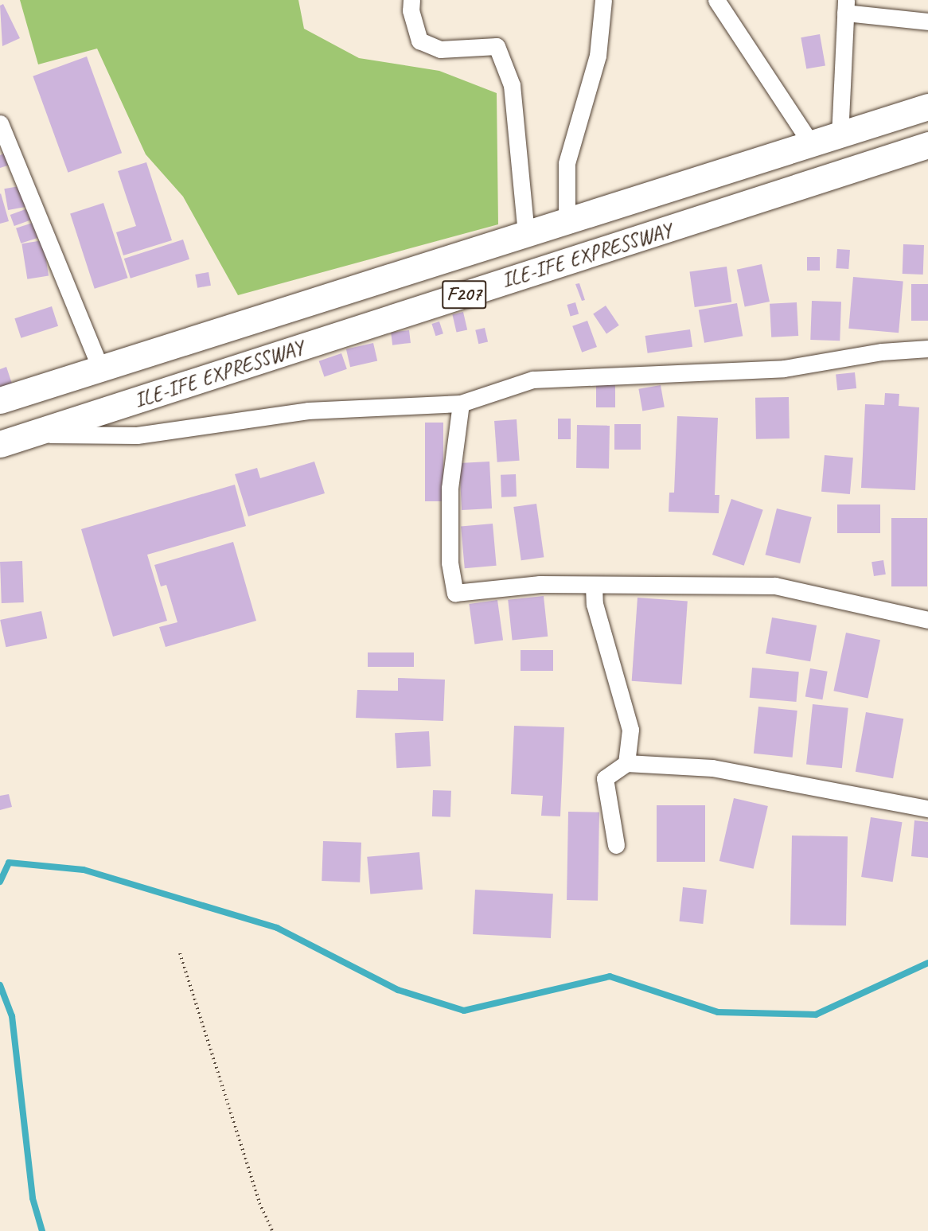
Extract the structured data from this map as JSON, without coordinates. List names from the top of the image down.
{
  "streets": {
    "main road": ["ILE-IFE EXPRESSWAY", "F207"]
  }
}
